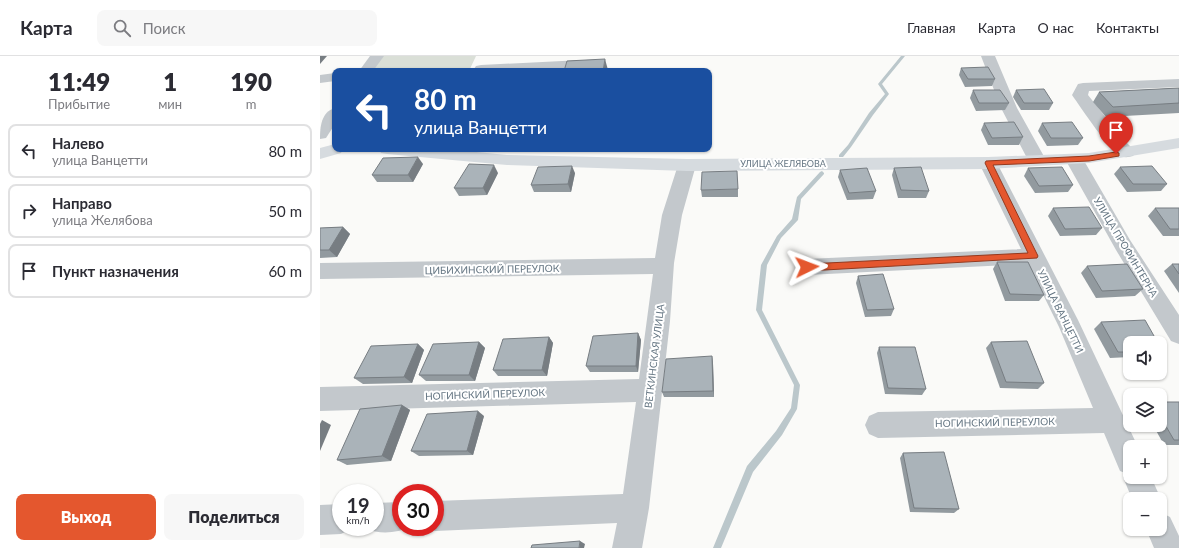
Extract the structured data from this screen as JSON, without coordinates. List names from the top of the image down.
{
  "streets": {
    "main road": ["УЛИЦА ЖЕЛЯБОВА"],
    "street": [
      "УЛИЦА ПРОФИНТЕРНА",
      "ЦИБИХИНСКИЙ ПЕРЕУЛОК",
      "УЛИЦА ВАНЦЕТТИ",
      "ВЕТКИНСКАЯ УЛИЦА",
      "НОГИНСКИЙ ПЕРЕУЛОК"
    ]
  },
  "crossings": [
    ["УЛИЦА ЖЕЛЯБОВА", "УЛИЦА ПРОФИНТЕРНА"],
    ["УЛИЦА ЖЕЛЯБОВА", "УЛИЦА ВАНЦЕТТИ"],
    ["УЛИЦА ЖЕЛЯБОВА", "ВЕТКИНСКАЯ УЛИЦА"],
    ["ЦИБИХИНСКИЙ ПЕРЕУЛОК", "ВЕТКИНСКАЯ УЛИЦА"],
    ["УЛИЦА ВАНЦЕТТИ", "НОГИНСКИЙ ПЕРЕУЛОК"],
    ["ВЕТКИНСКАЯ УЛИЦА", "НОГИНСКИЙ ПЕРЕУЛОК"]
  ],
  "page": {
    "header": "Карта",
    "search": "Поиск",
    "nav": [
      "Главная",
      "Карта",
      "О нас",
      "Контакты"
    ],
    "eta": [
      "11:49",
      "Прибытие",
      "1",
      "мин",
      "190",
      "m"
    ],
    "turn": ["80 m", "улица Ванцетти"],
    "list": [
      {
        "name": "Налево",
        "note": "улица Ванцетти",
        "value": "80 m"
      },
      {
        "name": "Направо",
        "note": "улица Желябова",
        "value": "50 m"
      },
      {
        "name": "Пункт назначения",
        "value": "60 m"
      }
    ],
    "map_buttons": ["+", "−"],
    "speed": "19 km/h",
    "limit": "30",
    "buttons": ["Выход", "Поделиться"]
  }
}
